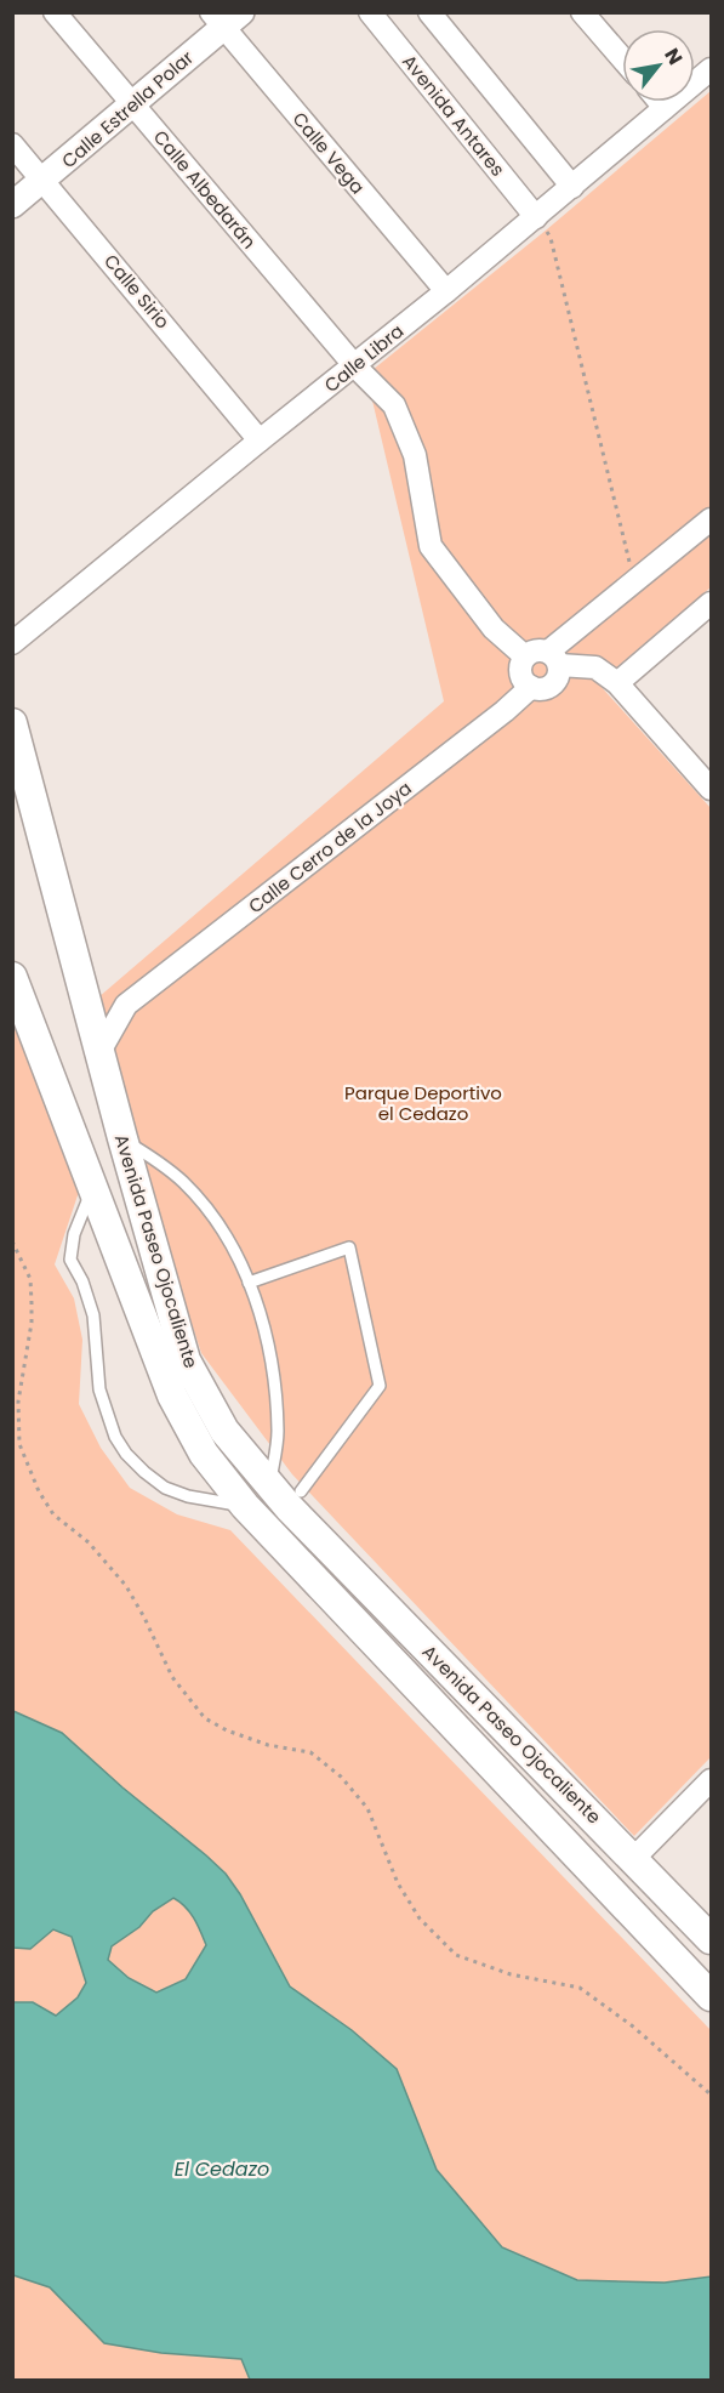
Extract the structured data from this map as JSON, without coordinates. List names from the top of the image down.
{
  "streets": {
    "main road": ["Avenida Paseo Ojocaliente"],
    "street": [
      "Calle Estrella Polar",
      "Avenida Antares",
      "Calle Vega",
      "Calle Albedarán",
      "Calle Sirio",
      "Calle Libra",
      "Calle Cerro de la Joya"
    ]
  },
  "crossings": [
    ["Calle Estrella Polar", "Calle Vega"],
    ["Calle Estrella Polar", "Calle Albedarán"],
    ["Calle Estrella Polar", "Calle Sirio"],
    ["Avenida Antares", "Calle Libra"],
    ["Calle Vega", "Calle Libra"],
    ["Calle Albedarán", "Calle Libra"],
    ["Calle Albedarán", "Calle Cerro de la Joya"],
    ["Calle Sirio", "Calle Libra"]
  ],
  "water": ["El Cedazo"],
  "parks": ["Parque Deportivo el Cedazo"],
  "north": "top right"
}
